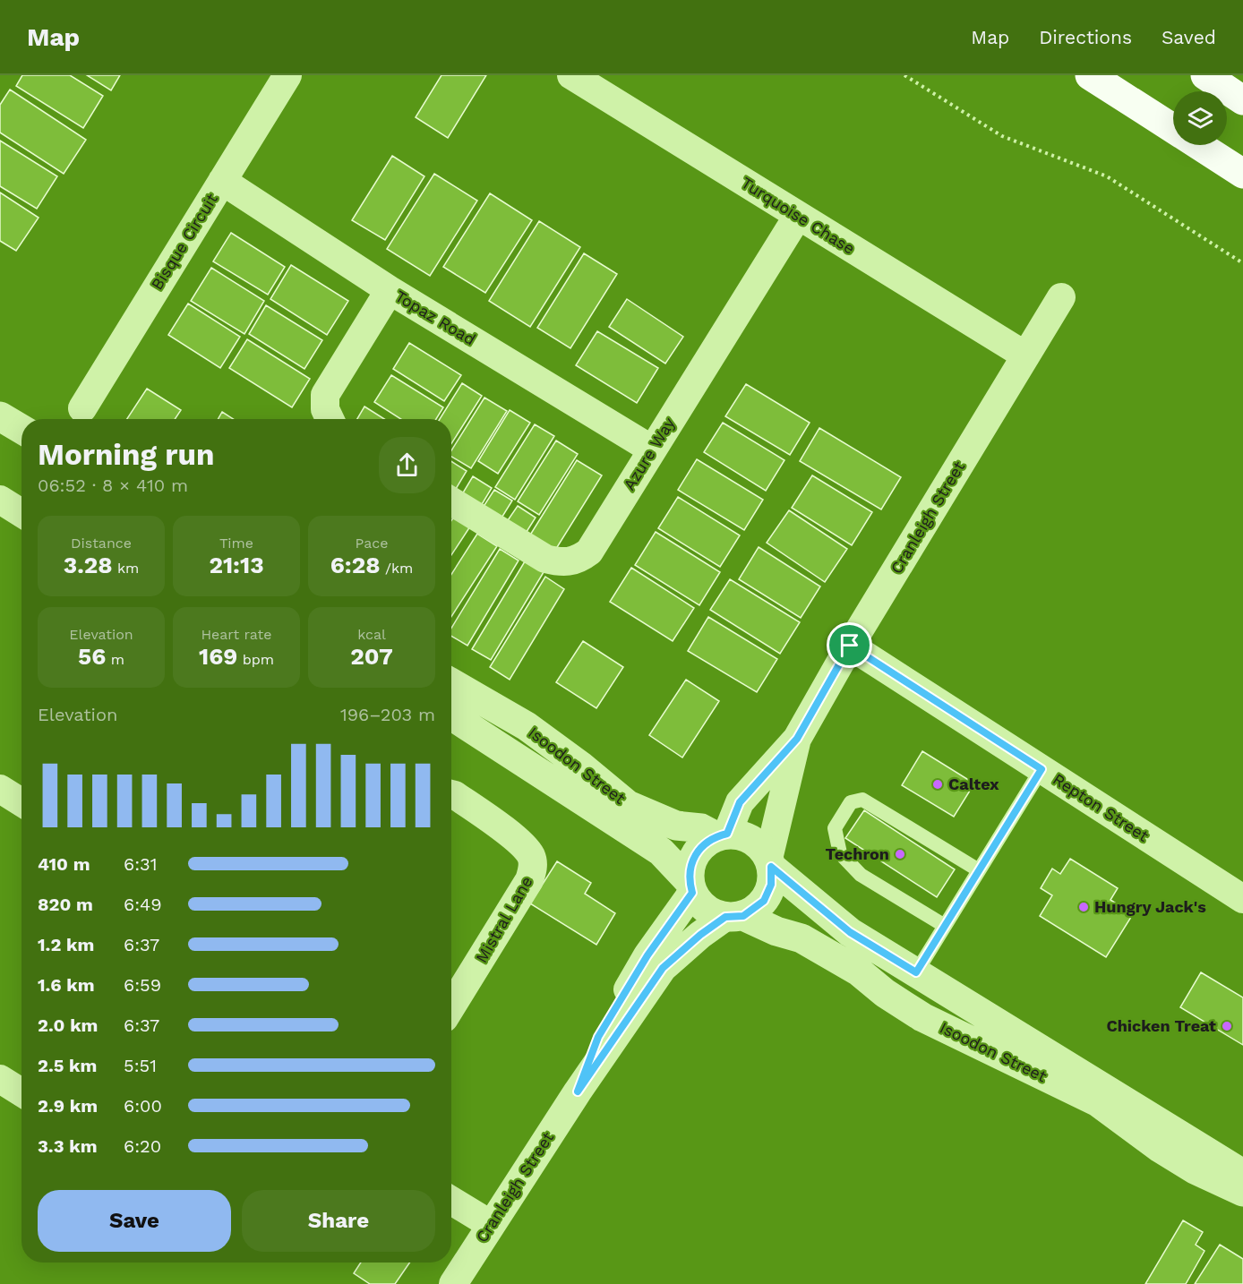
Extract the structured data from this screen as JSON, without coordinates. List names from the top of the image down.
{
  "streets": {
    "street": [
      "Turquoise Chase",
      "Bisque Circuit",
      "Topaz Road",
      "Azure Way",
      "Cranleigh Street",
      "Isoodon Street",
      "Repton Street",
      "Mistral Lane"
    ]
  },
  "crossings": [
    ["Turquoise Chase", "Azure Way"],
    ["Turquoise Chase", "Cranleigh Street"],
    ["Bisque Circuit", "Topaz Road"],
    ["Topaz Road", "Azure Way"],
    ["Cranleigh Street", "Isoodon Street"],
    ["Cranleigh Street", "Repton Street"]
  ],
  "places": [
    "Caltex",
    "Techron",
    "Hungry Jack's",
    "Chicken Treat"
  ],
  "page": {
    "header": "Map",
    "nav": ["Map", "Directions", "Saved"],
    "heading": ["Morning run", "06:52 · 8 × 410 m"],
    "stats": [
      ["Distance", "3.28 km"],
      ["Time", "21:13"],
      ["Pace", "6:28 /km"],
      ["Elevation", "56 m"],
      ["Heart rate", "169 bpm"],
      ["kcal", "207"]
    ],
    "chart": ["Elevation", "196–203 m"],
    "list": [
      {
        "name": "410 m",
        "note": "6:31"
      },
      {
        "name": "820 m",
        "note": "6:49"
      },
      {
        "name": "1.2 km",
        "note": "6:37"
      },
      {
        "name": "1.6 km",
        "note": "6:59"
      },
      {
        "name": "2.0 km",
        "note": "6:37"
      },
      {
        "name": "2.5 km",
        "note": "5:51"
      },
      {
        "name": "2.9 km",
        "note": "6:00"
      },
      {
        "name": "3.3 km",
        "note": "6:20"
      }
    ],
    "buttons": ["Save", "Share"]
  }
}
